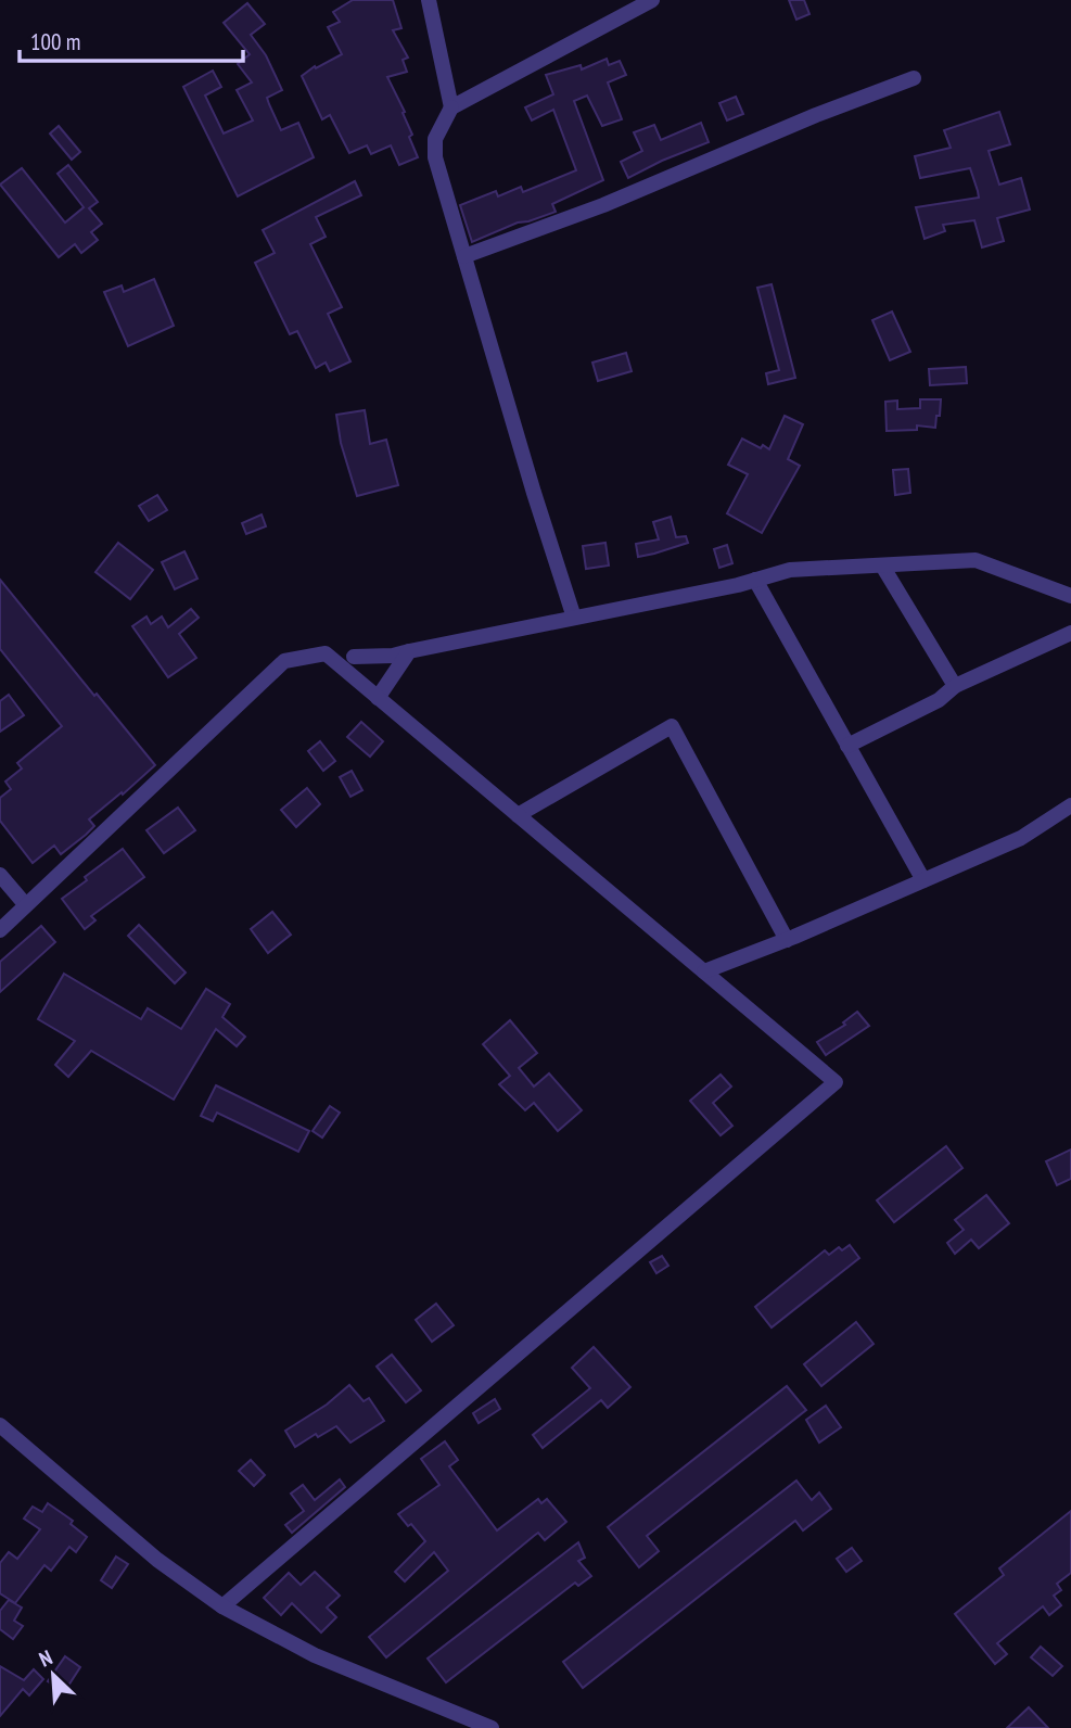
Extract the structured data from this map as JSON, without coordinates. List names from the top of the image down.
{
  "scale_bar": "100 m",
  "north": "top left"
}
